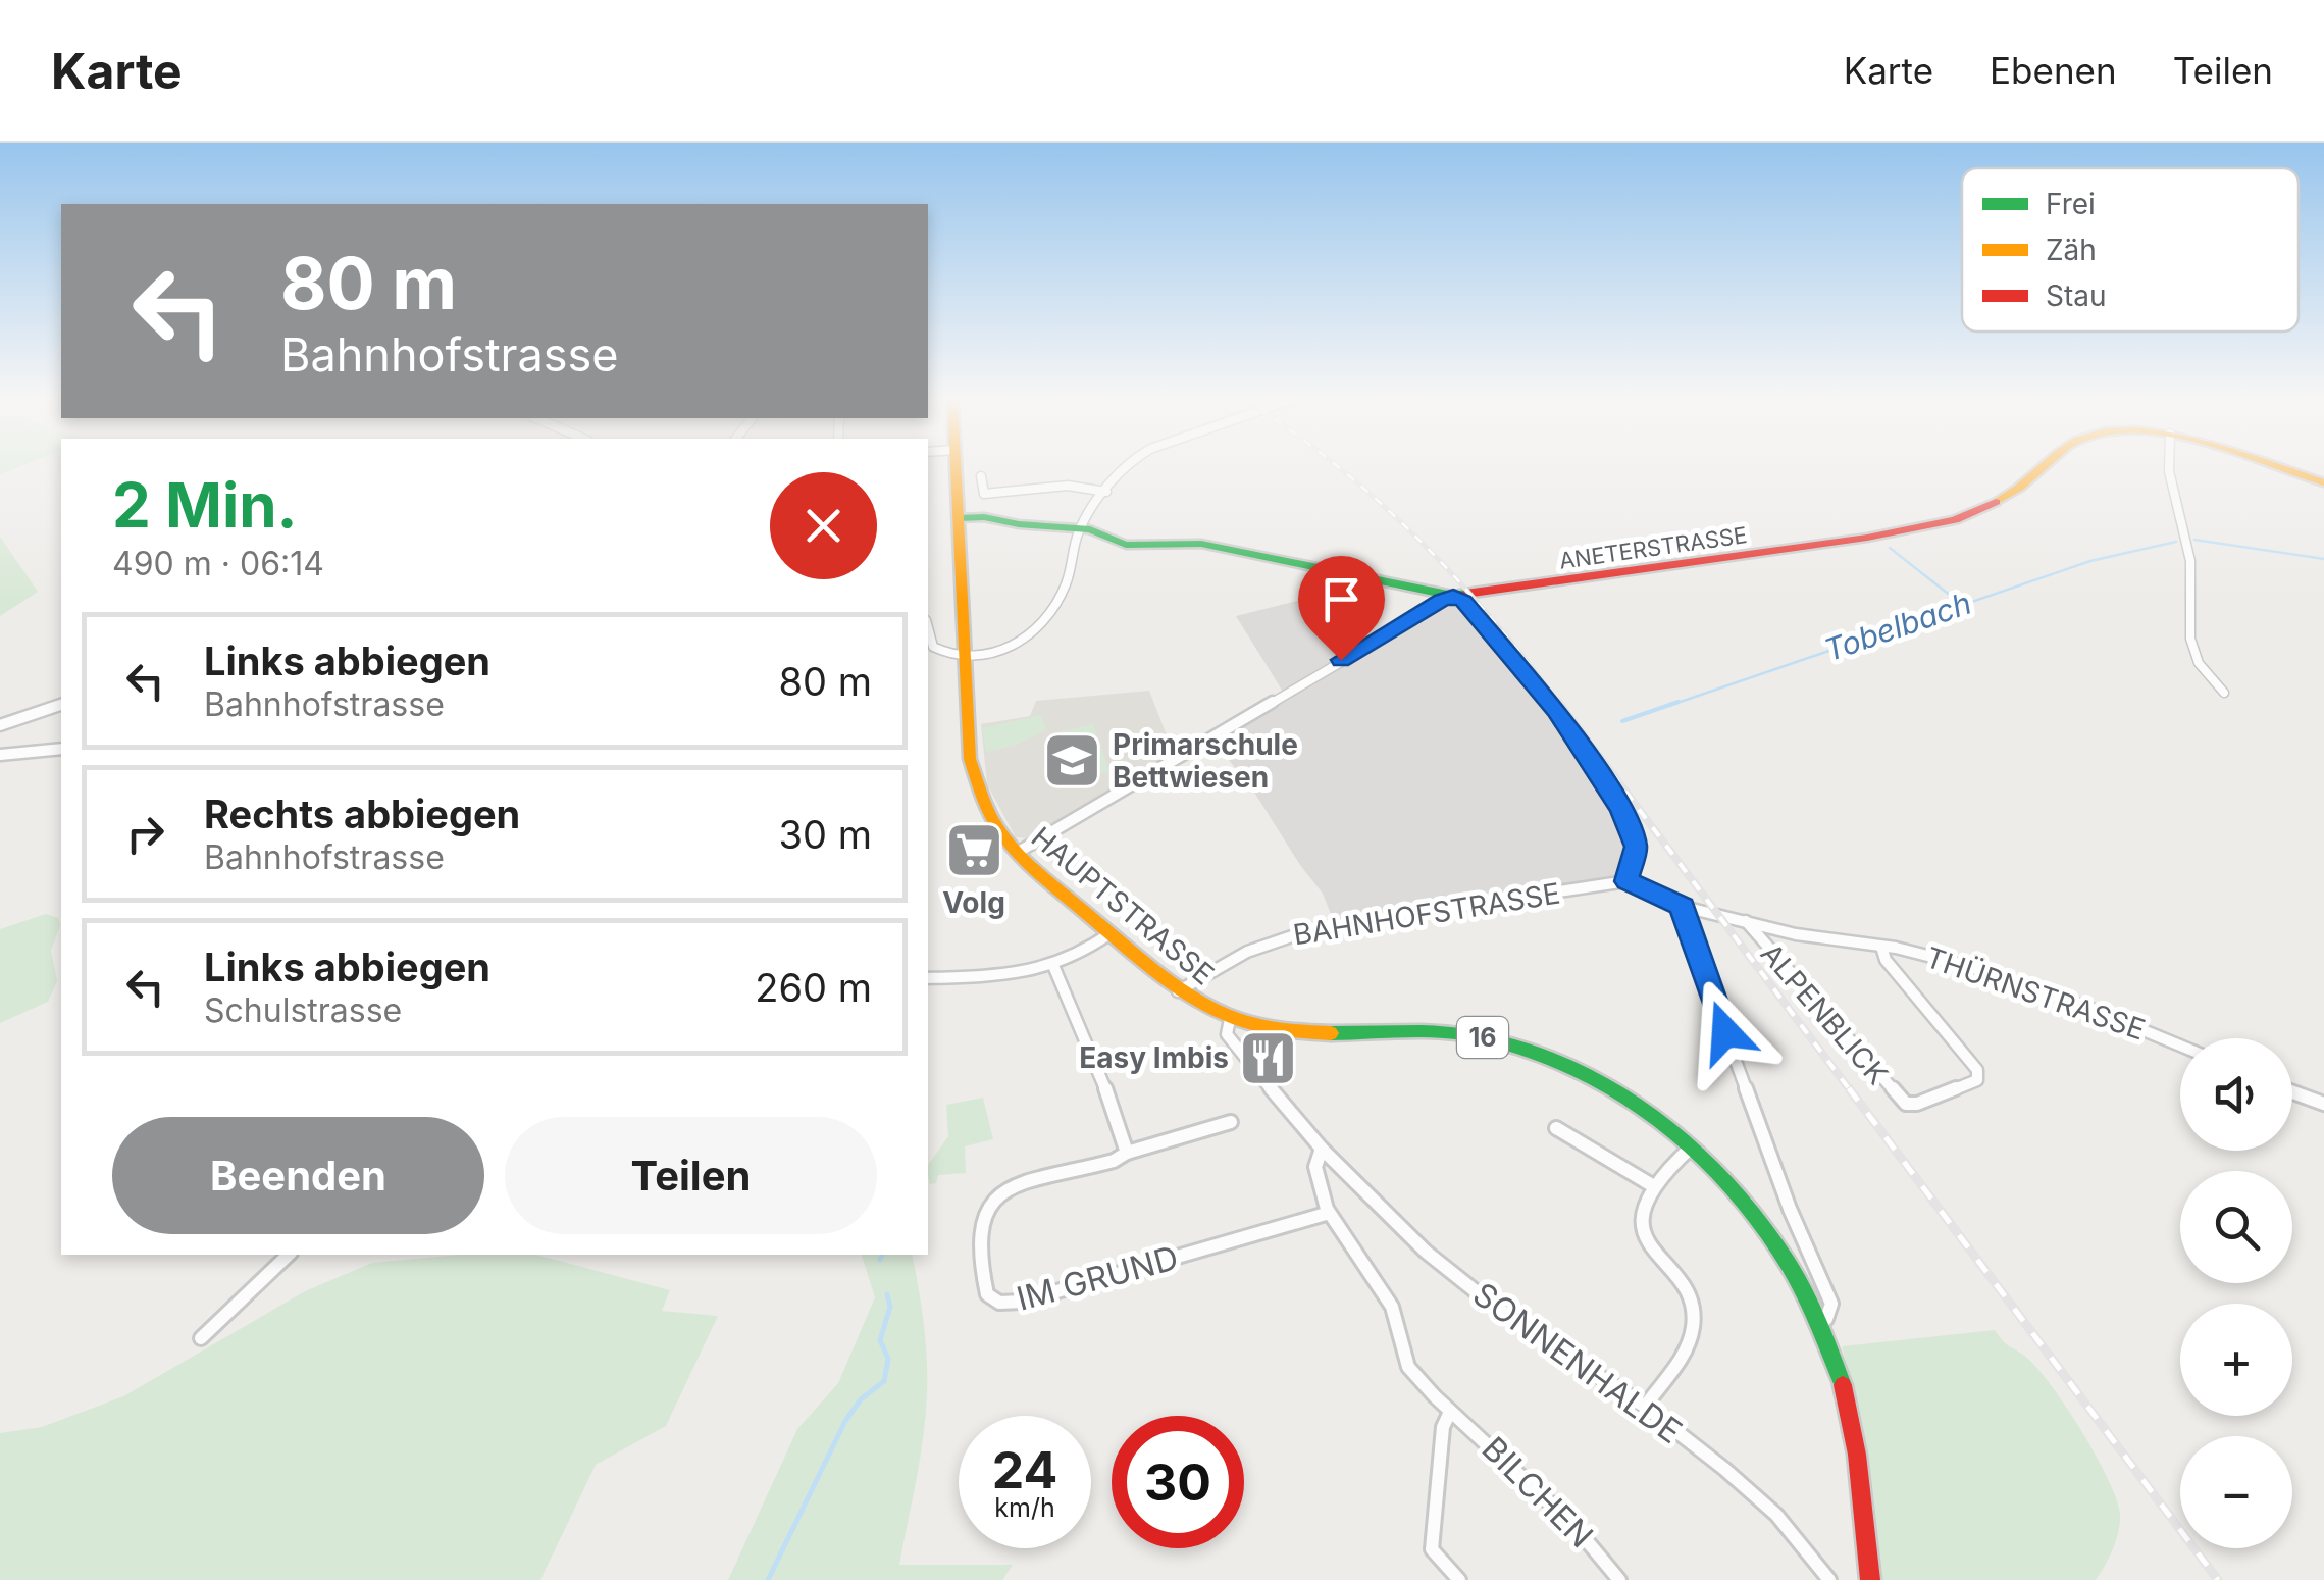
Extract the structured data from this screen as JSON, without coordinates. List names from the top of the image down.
{
  "streets": {
    "street": [
      "ANETERSTRASSE",
      "HAUPTSTRASSE",
      "BAHNHOFSTRASSE",
      "THÜRNSTRASSE",
      "ALPENBLICK",
      "16",
      "IM GRUND",
      "SONNENHALDE",
      "BILCHEN"
    ]
  },
  "crossings": [
    ["ANETERSTRASSE", "HAUPTSTRASSE"],
    ["HAUPTSTRASSE", "BAHNHOFSTRASSE"],
    ["HAUPTSTRASSE", "SONNENHALDE"],
    ["THÜRNSTRASSE", "ALPENBLICK"]
  ],
  "water": ["Tobelbach"],
  "places": {
    "school or university": ["Primarschule Bettwiesen"],
    "supermarket": ["Volg"],
    "restaurant": ["Easy Imbis"]
  },
  "legend": ["Frei", "Zäh", "Stau"],
  "page": {
    "header": "Karte",
    "nav": ["Karte", "Ebenen", "Teilen"],
    "turn": ["80 m", "Bahnhofstrasse"],
    "heading": ["2 Min.", "490 m · 06:14"],
    "list": [
      {
        "name": "Links abbiegen",
        "note": "Bahnhofstrasse",
        "value": "80 m"
      },
      {
        "name": "Rechts abbiegen",
        "note": "Bahnhofstrasse",
        "value": "30 m"
      },
      {
        "name": "Links abbiegen",
        "note": "Schulstrasse",
        "value": "260 m"
      }
    ],
    "map_buttons": ["+", "−"],
    "buttons": ["Beenden", "Teilen"],
    "speed": "24 km/h",
    "limit": "30"
  }
}
